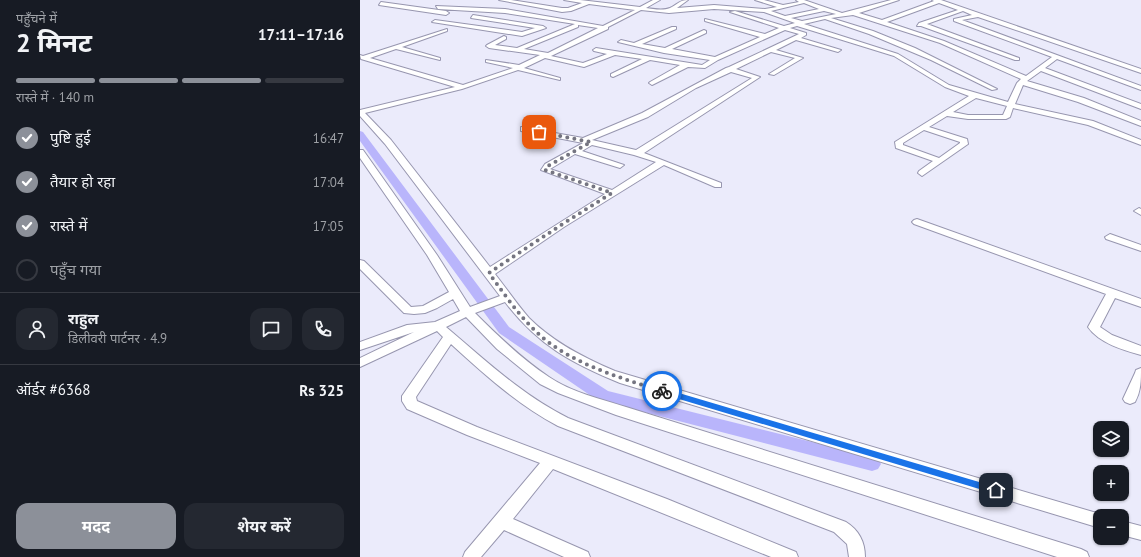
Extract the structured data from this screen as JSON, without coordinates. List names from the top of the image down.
{
  "page": {
    "heading": ["2 मिनट", "पहुँचने में", "17:11–17:16"],
    "panel": [
      "राहुल",
      "डिलीवरी पार्टनर · 4.9",
      "ऑर्डर #6368",
      "Rs 325"
    ],
    "bar": "रास्ते में · 140 m",
    "list": [
      ["पुष्टि हुई", "16:47"],
      ["तैयार हो रहा", "17:04"],
      ["रास्ते में", "17:05"],
      "पहुँच गया"
    ],
    "map_buttons": ["+", "−"],
    "buttons": ["मदद", "शेयर करें"]
  }
}
